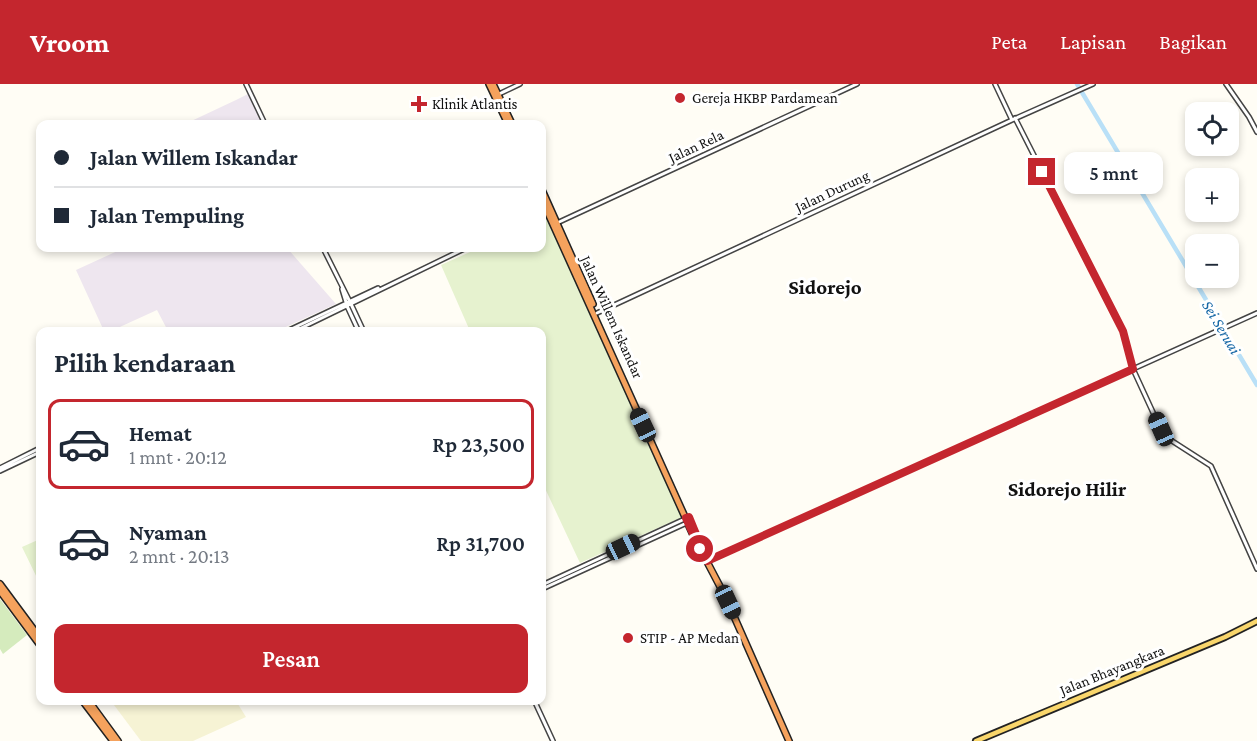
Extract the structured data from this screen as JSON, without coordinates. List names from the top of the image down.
{
  "streets": {
    "highway": ["Jalan Willem Iskandar"],
    "main road": ["Jalan Bhayangkara"],
    "street": ["Jalan Rela", "Jalan Durung"]
  },
  "crossings": [
    ["Jalan Rela", "Jalan Willem Iskandar"],
    ["Jalan Durung", "Jalan Willem Iskandar"]
  ],
  "districts": ["Sidorejo", "Sidorejo Hilir"],
  "water": ["Sei Seruai"],
  "places": {
    "other": ["Gereja HKBP Pardamean", "STIP - AP Medan"],
    "health": ["Klinik Atlantis"]
  },
  "page": {
    "header": "Vroom",
    "nav": ["Peta", "Lapisan", "Bagikan"],
    "map_buttons": ["+", "−"],
    "banner": ["Jalan Willem Iskandar", "Jalan Tempuling"],
    "bubble": "5 mnt",
    "heading": "Pilih kendaraan",
    "list": [
      {
        "name": "Hemat",
        "note": "1 mnt · 20:12",
        "value": "Rp 23,500"
      },
      {
        "name": "Nyaman",
        "note": "2 mnt · 20:13",
        "value": "Rp 31,700"
      }
    ],
    "buttons": "Pesan"
  }
}
